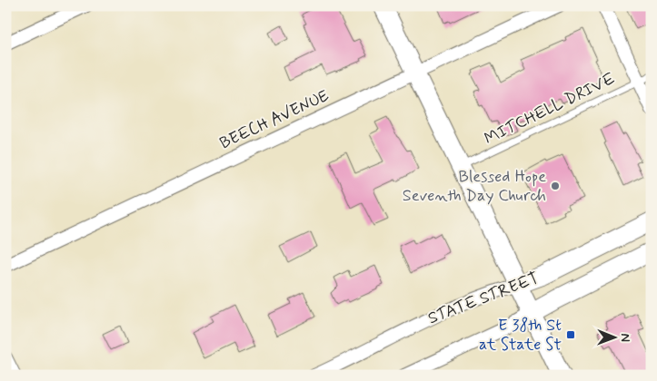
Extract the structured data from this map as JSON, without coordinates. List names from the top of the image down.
{
  "streets": {
    "main road": ["STATE STREET"],
    "street": ["BEECH AVENUE"],
    "lane": ["MITCHELL DRIVE"]
  },
  "places": {
    "other": ["Blessed Hope Seventh Day Church"],
    "transit": ["E 38th St at State St"]
  },
  "north": "right"
}
